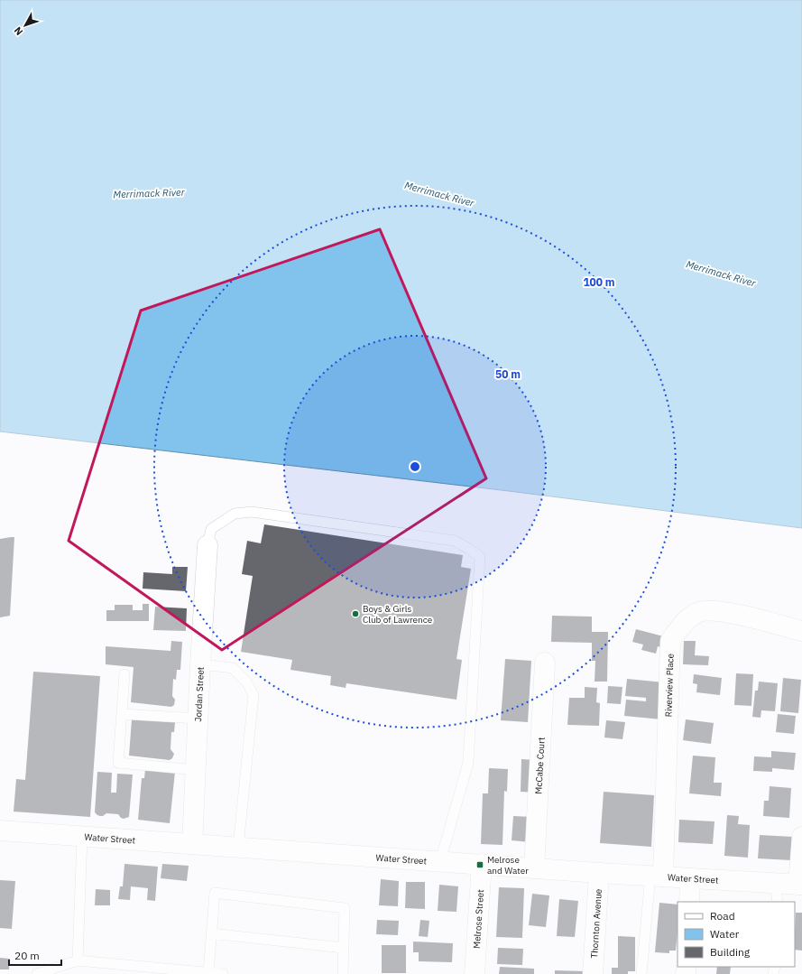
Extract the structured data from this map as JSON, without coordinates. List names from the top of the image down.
{
  "streets": {
    "street": [
      "Riverview Place",
      "Jordan Street",
      "McCabe Court",
      "Water Street",
      "Melrose Street",
      "Thornton Avenue"
    ]
  },
  "crossings": [
    ["Riverview Place", "Water Street"],
    ["Jordan Street", "Water Street"],
    ["McCabe Court", "Water Street"],
    ["Water Street", "Melrose Street"],
    ["Water Street", "Thornton Avenue"]
  ],
  "water": ["Merrimack River"],
  "places": {
    "other": ["Boys & Girls Club of Lawrence"],
    "transit": ["Melrose and Water"]
  },
  "legend": ["Road", "Water", "Building"],
  "scale_bar": "20 m",
  "north": "bottom left",
  "rings": ["100 m", "50 m"]
}
